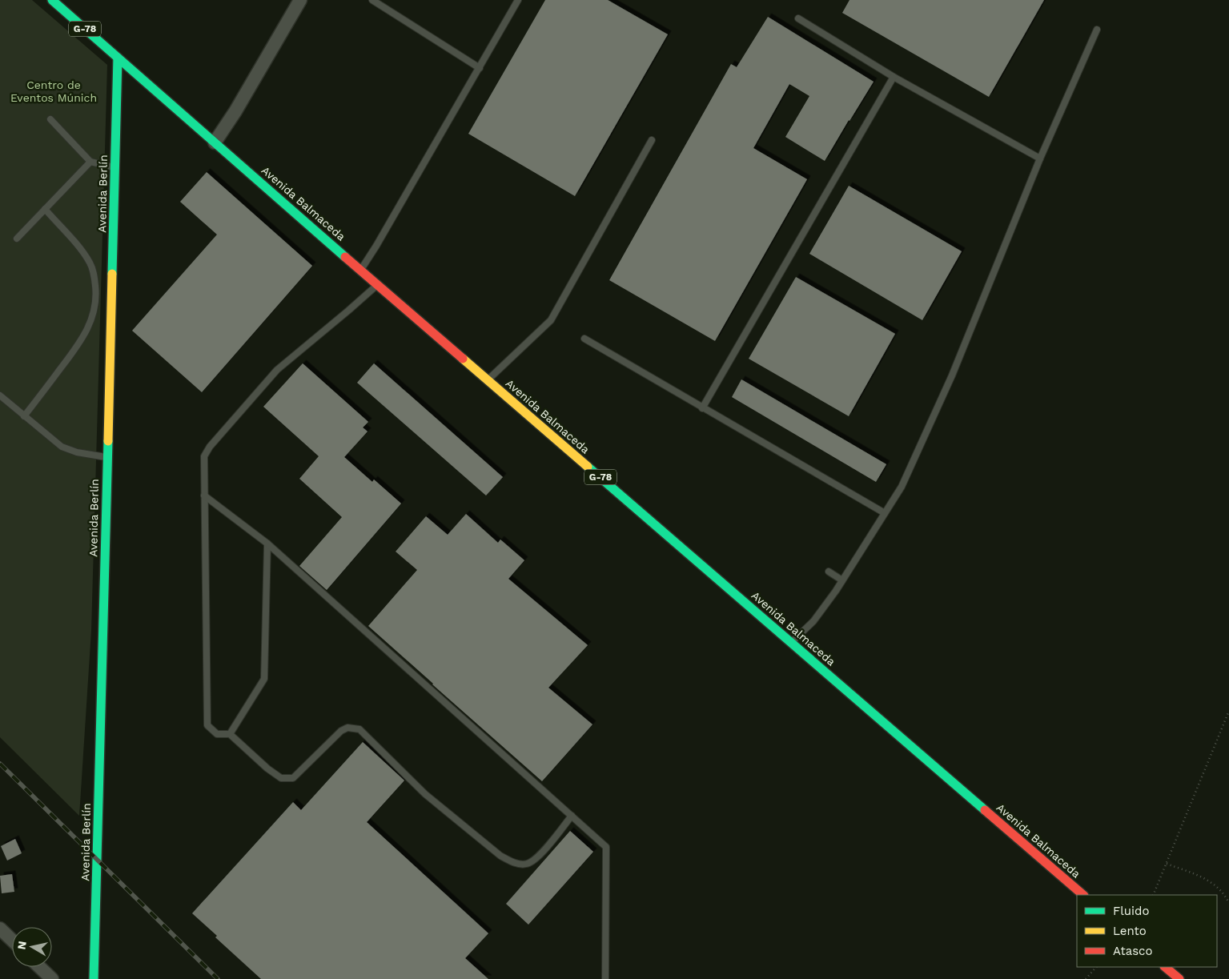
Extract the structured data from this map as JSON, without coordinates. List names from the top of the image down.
{
  "streets": {
    "main road": ["G-78", "Avenida Berlín", "Avenida Balmaceda"]
  },
  "crossings": [
    ["Avenida Berlín", "Avenida Balmaceda"]
  ],
  "parks": ["Centro de Eventos Múnich"],
  "legend": ["Fluido", "Lento", "Atasco"],
  "north": "left"
}
